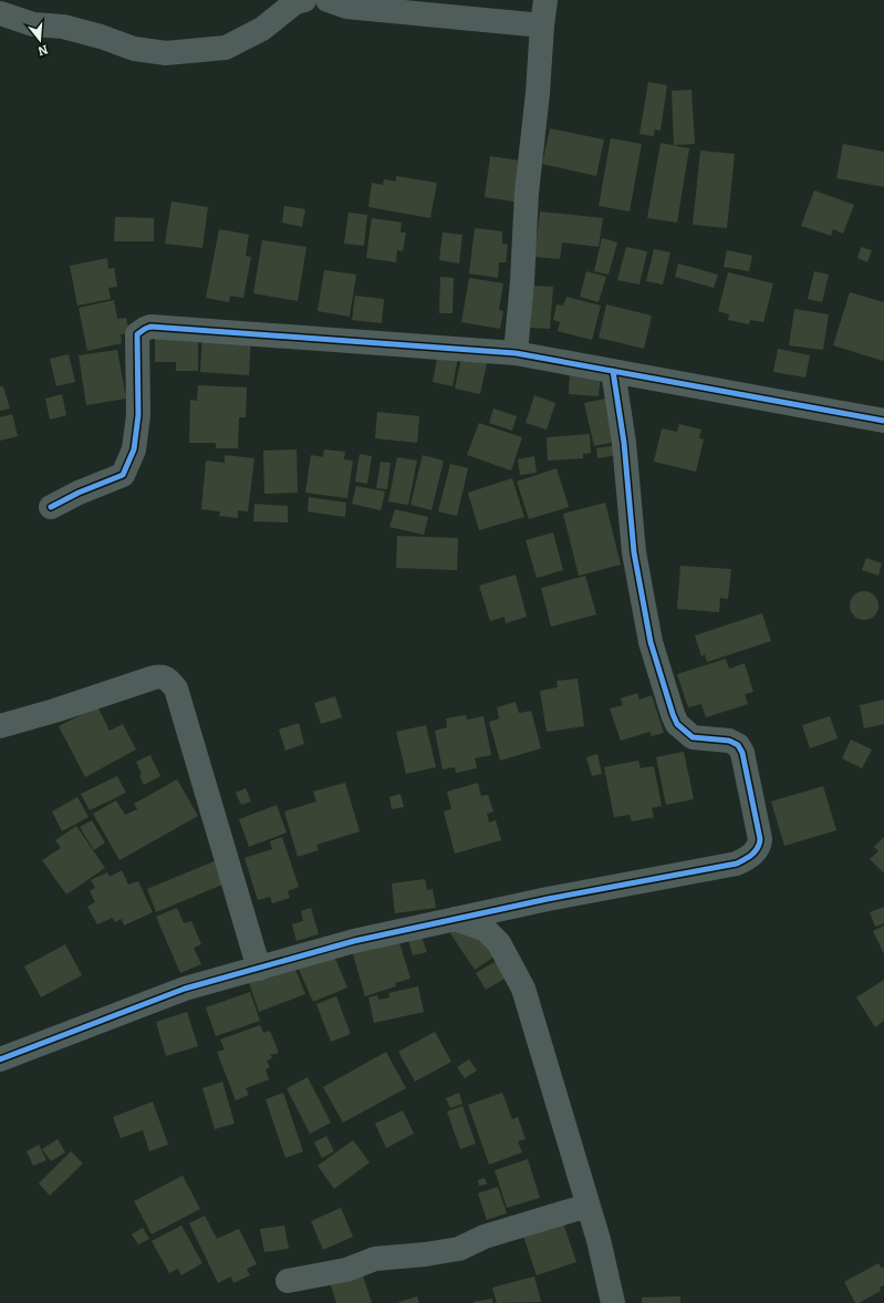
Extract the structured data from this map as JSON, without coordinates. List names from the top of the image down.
{
  "north": "bottom"
}
